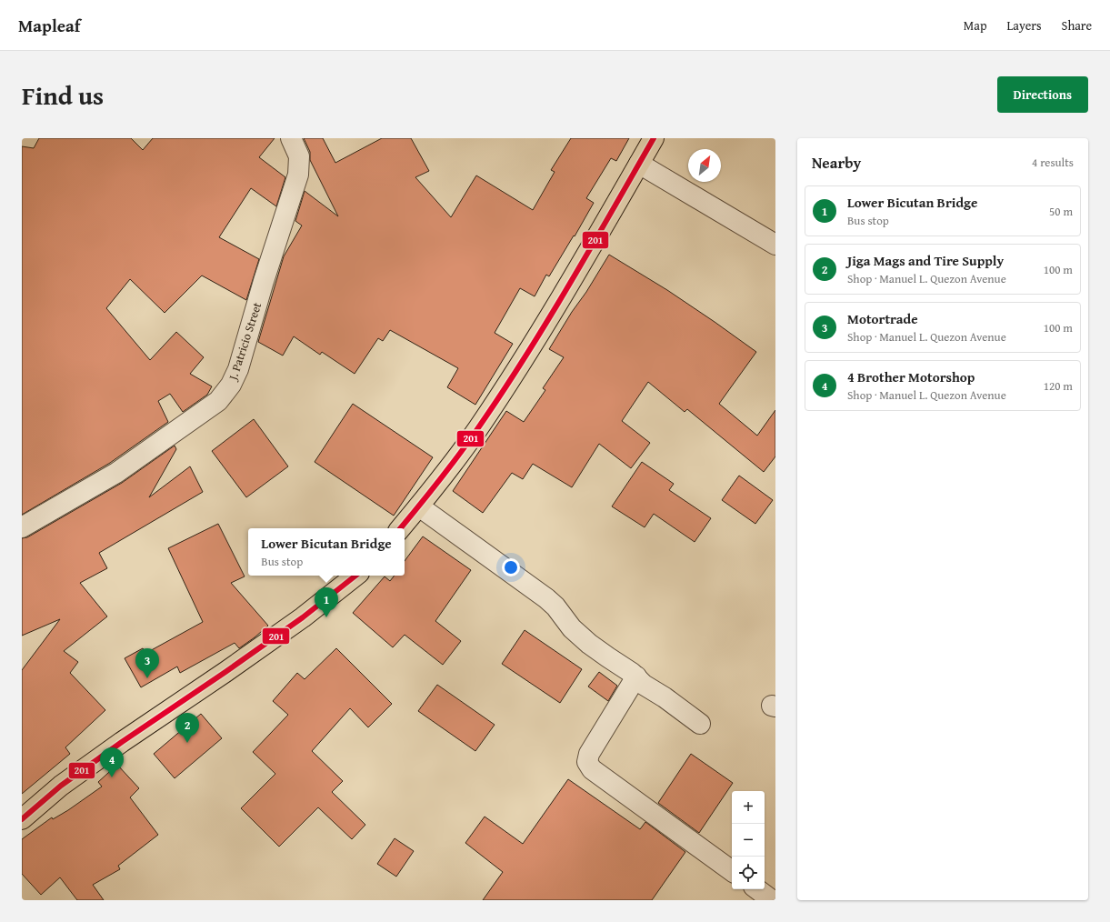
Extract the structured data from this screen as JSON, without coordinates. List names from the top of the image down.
{
  "streets": {
    "street": ["J. Patricio Street"]
  },
  "lines": ["transit line 201"],
  "north": "top right",
  "page": {
    "header": "Mapleaf",
    "nav": ["Map", "Layers", "Share"],
    "title": "Find us",
    "buttons": "Directions",
    "heading": ["Nearby", "4 results"],
    "list": [
      {
        "mark": "1",
        "name": "Lower Bicutan Bridge",
        "note": "Bus stop",
        "value": "50 m"
      },
      {
        "mark": "2",
        "name": "Jiga Mags and Tire Supply",
        "note": "Shop · Manuel L. Quezon Avenue",
        "value": "100 m"
      },
      {
        "mark": "3",
        "name": "Motortrade",
        "note": "Shop · Manuel L. Quezon Avenue",
        "value": "100 m"
      },
      {
        "mark": "4",
        "name": "4 Brother Motorshop",
        "note": "Shop · Manuel L. Quezon Avenue",
        "value": "120 m"
      }
    ],
    "popup": ["Lower Bicutan Bridge", "Bus stop"],
    "pins": [
      "1",
      "3",
      "2",
      "4"
    ],
    "map_buttons": ["+", "−"]
  }
}
